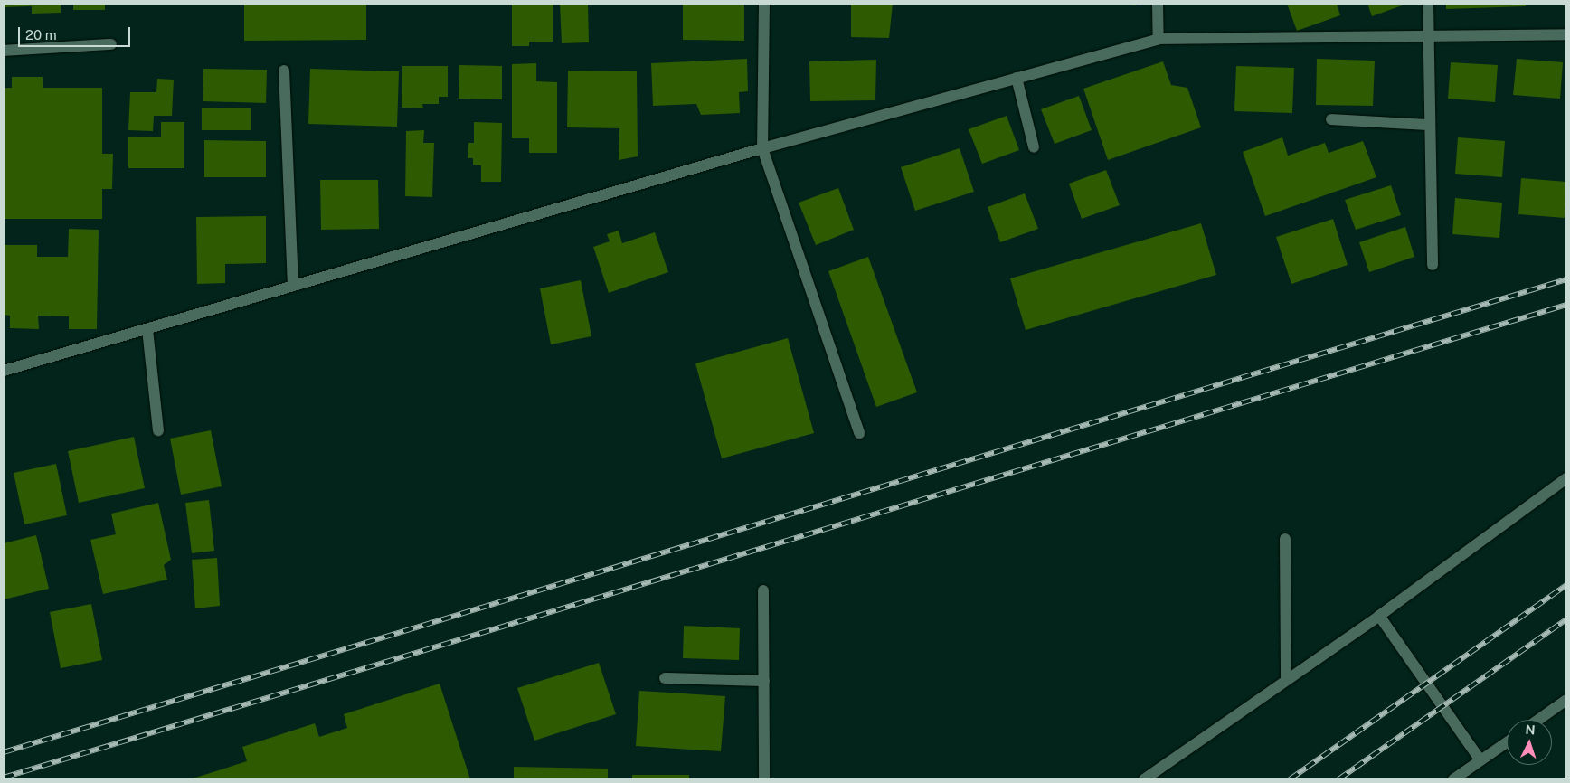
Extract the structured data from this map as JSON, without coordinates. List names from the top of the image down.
{
  "scale_bar": "20 m",
  "north": "top"
}
